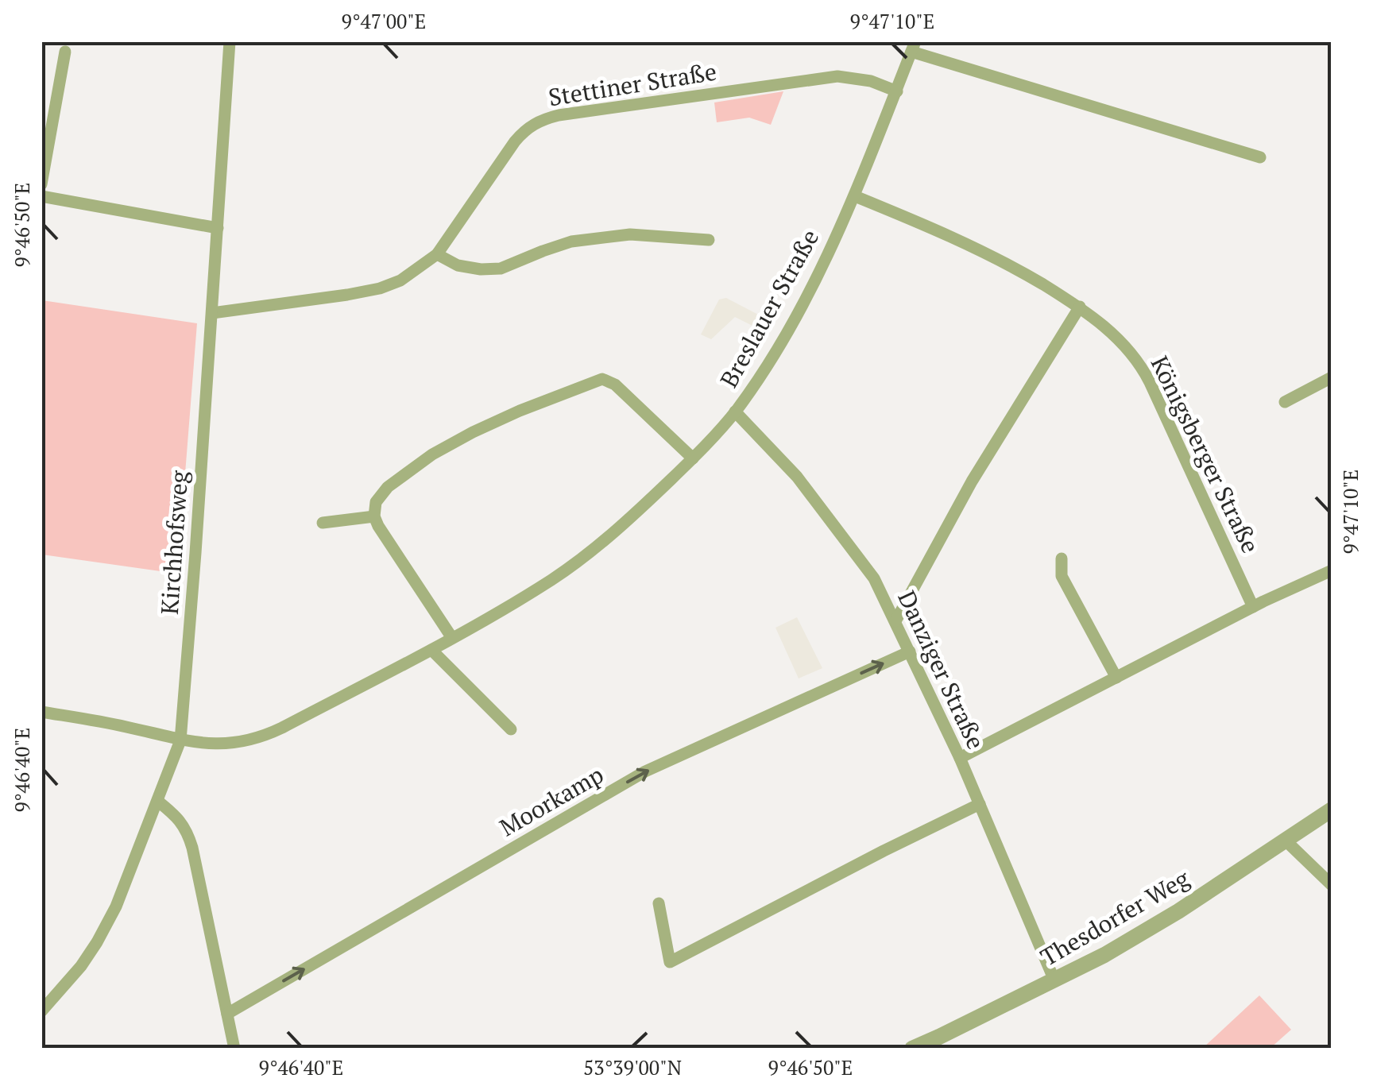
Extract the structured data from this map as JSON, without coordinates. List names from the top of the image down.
{
  "streets": {
    "street": [
      "Stettiner Straße",
      "Breslauer Straße",
      "Königsberger Straße",
      "Kirchhofsweg",
      "Danziger Straße",
      "Moorkamp",
      "Thesdorfer Weg"
    ]
  },
  "crossings": [
    ["Stettiner Straße", "Breslauer Straße"],
    ["Stettiner Straße", "Kirchhofsweg"],
    ["Breslauer Straße", "Königsberger Straße"],
    ["Breslauer Straße", "Kirchhofsweg"],
    ["Breslauer Straße", "Danziger Straße"],
    ["Danziger Straße", "Moorkamp"],
    ["Danziger Straße", "Thesdorfer Weg"]
  ],
  "one_way": ["Moorkamp"],
  "coordinates": [
    "9°47'00\"E",
    "9°47'10\"E",
    "9°46'50\"E",
    "9°46'40\"E",
    "53°39'00\"N"
  ]
}
